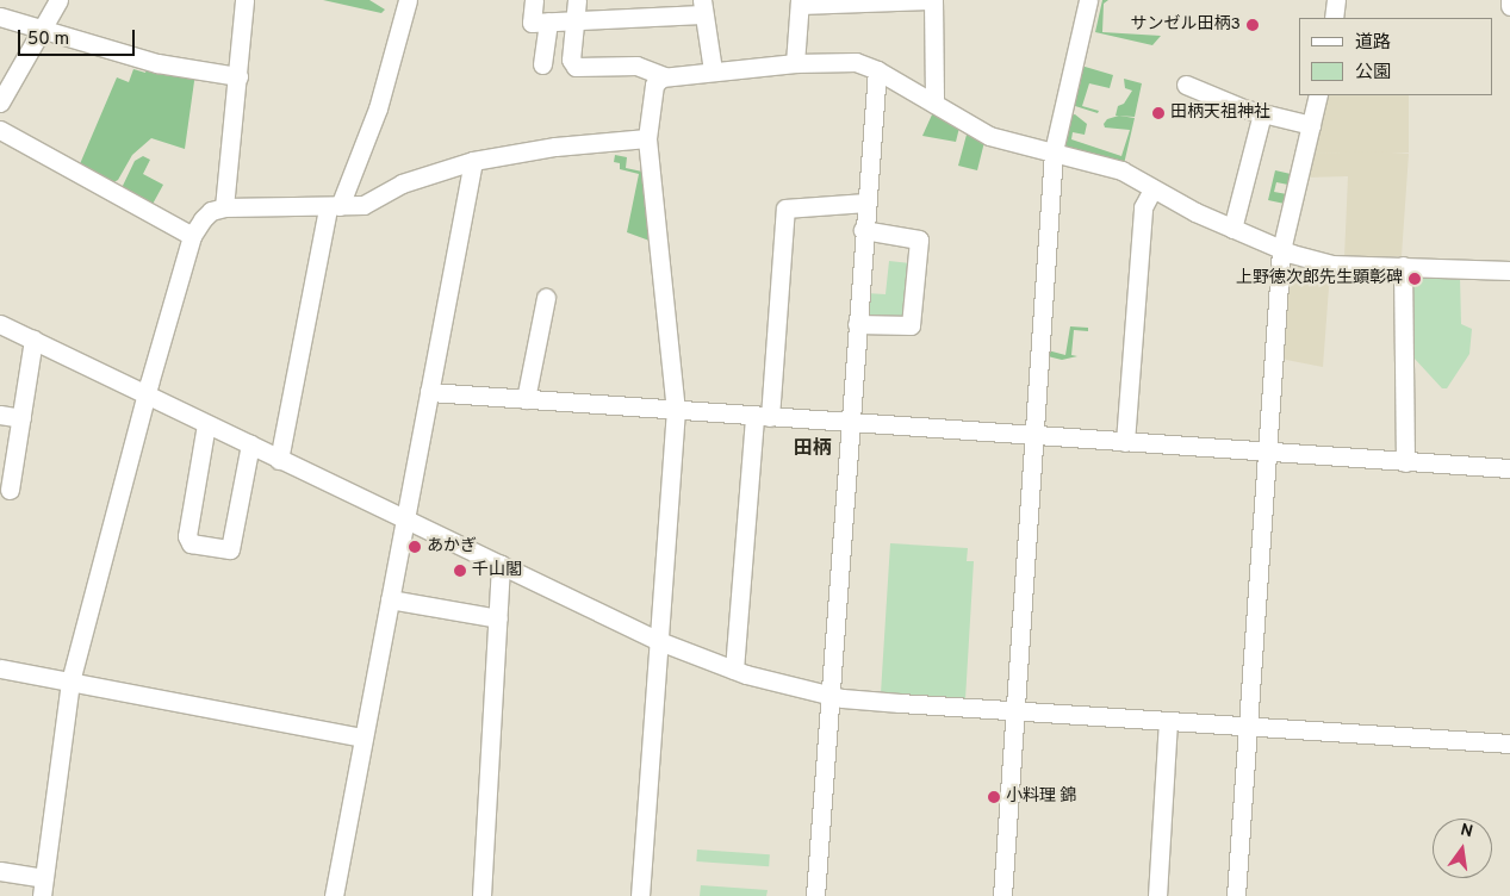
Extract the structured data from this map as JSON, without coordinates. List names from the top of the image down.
{
  "districts": ["田柄"],
  "places": [
    "サンゼル田柄3",
    "田柄天祖神社",
    "上野徳次郎先生顕彰碑",
    "あかぎ",
    "千山閣",
    "小料理 錦"
  ],
  "legend": ["道路", "公園"],
  "scale_bar": "50 m",
  "north": "top"
}
